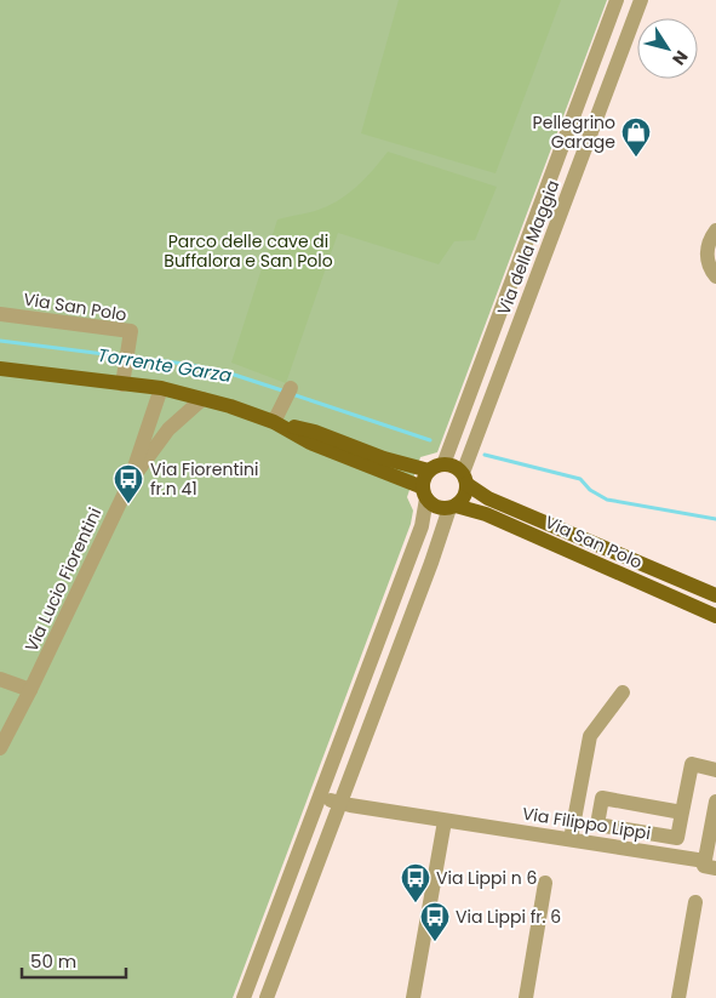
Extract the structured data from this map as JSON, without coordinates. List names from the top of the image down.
{
  "streets": {
    "main road": ["Via San Polo"],
    "street": ["Via della Maggia", "Via Lucio Fiorentini", "Via Filippo Lippi"]
  },
  "crossings": [
    ["Via della Maggia", "Via San Polo"],
    ["Via San Polo", "Via Lucio Fiorentini"]
  ],
  "water": ["Torrente Garza"],
  "parks": ["Parco delle cave di Buffalora e San Polo"],
  "places": {
    "shop": ["Pellegrino Garage"],
    "bus stop": ["Via Fiorentini fr.n 41", "Via Lippi n 6", "Via Lippi fr. 6"]
  },
  "scale_bar": "50 m",
  "north": "bottom right"
}
